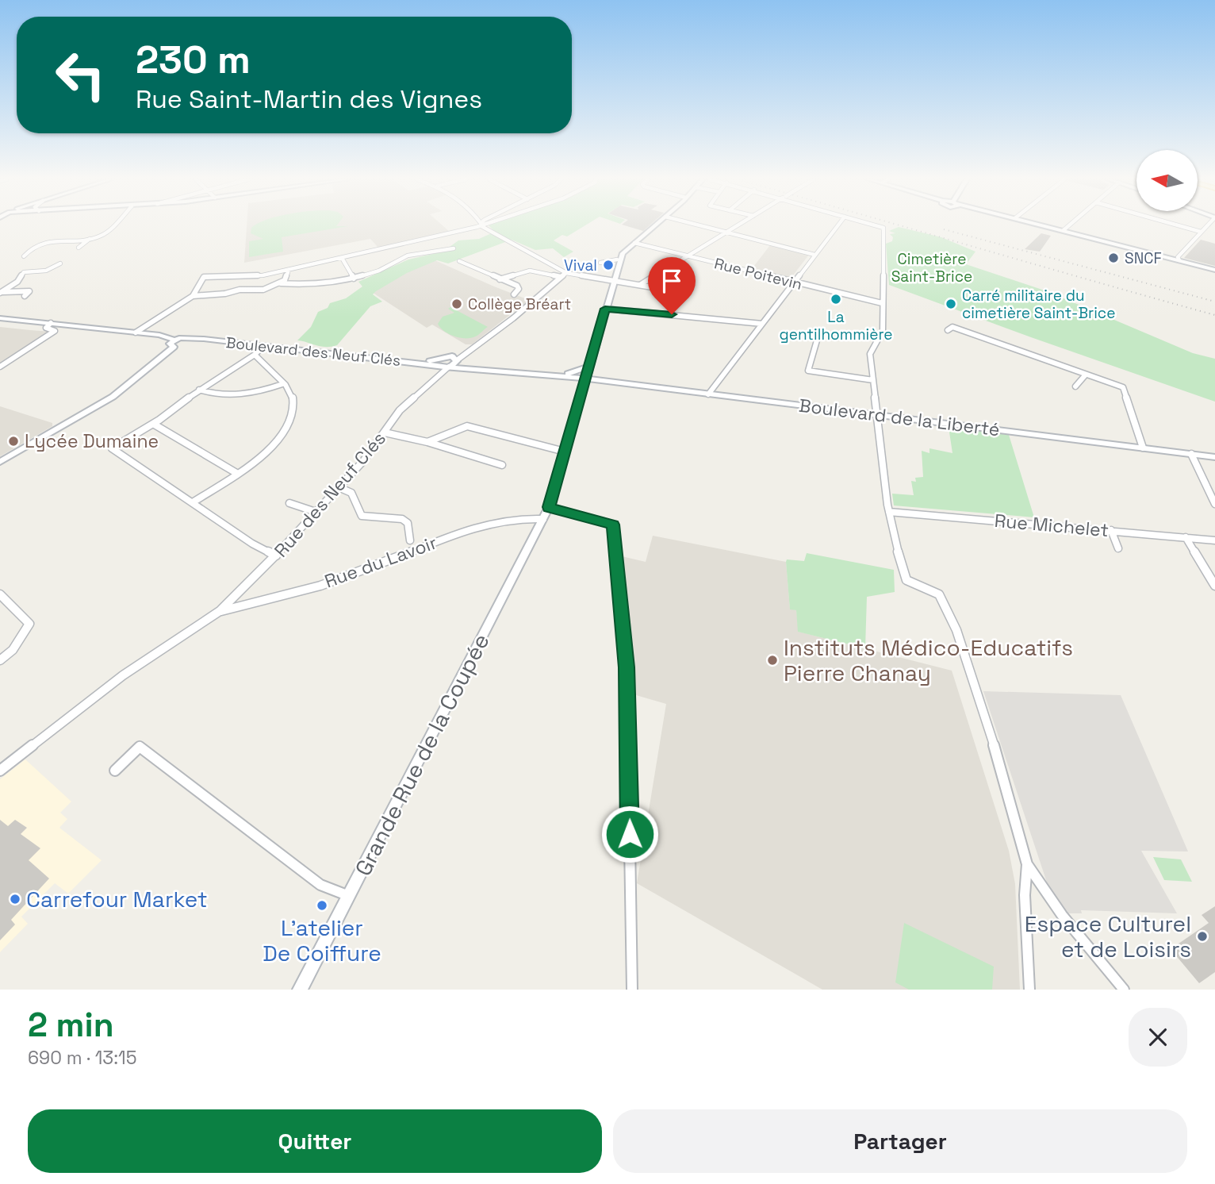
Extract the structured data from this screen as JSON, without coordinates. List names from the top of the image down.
{
  "streets": {
    "main road": ["Boulevard des Neuf Clés", "Boulevard de la Liberté", "Grande Rue de la Coupée"],
    "street": [
      "Rue Poitevin",
      "Rue des Neuf Clés",
      "Rue Michelet",
      "Rue du Lavoir"
    ]
  },
  "crossings": [
    ["Rue Poitevin", "Grande Rue de la Coupée"],
    ["Boulevard des Neuf Clés", "Rue des Neuf Clés"],
    ["Boulevard de la Liberté", "Grande Rue de la Coupée"],
    ["Rue des Neuf Clés", "Rue du Lavoir"],
    ["Rue du Lavoir", "Grande Rue de la Coupée"]
  ],
  "parks": ["Cimetière Saint-Brice"],
  "places": [
    "SNCF",
    "Vival",
    "La gentilhommière",
    "Collège Bréart",
    "Carré militaire du cimetière Saint-Brice",
    "Lycée Dumaine",
    "Instituts Médico-Educatifs Pierre Chanay",
    "Carrefour Market",
    "L’atelier De Coiffure",
    "Espace Culturel et de Loisirs"
  ],
  "north": "left",
  "page": {
    "turn": ["230 m", "Rue Saint-Martin des Vignes"],
    "heading": ["2 min", "690 m · 13:15"],
    "buttons": ["Quitter", "Partager"]
  }
}
